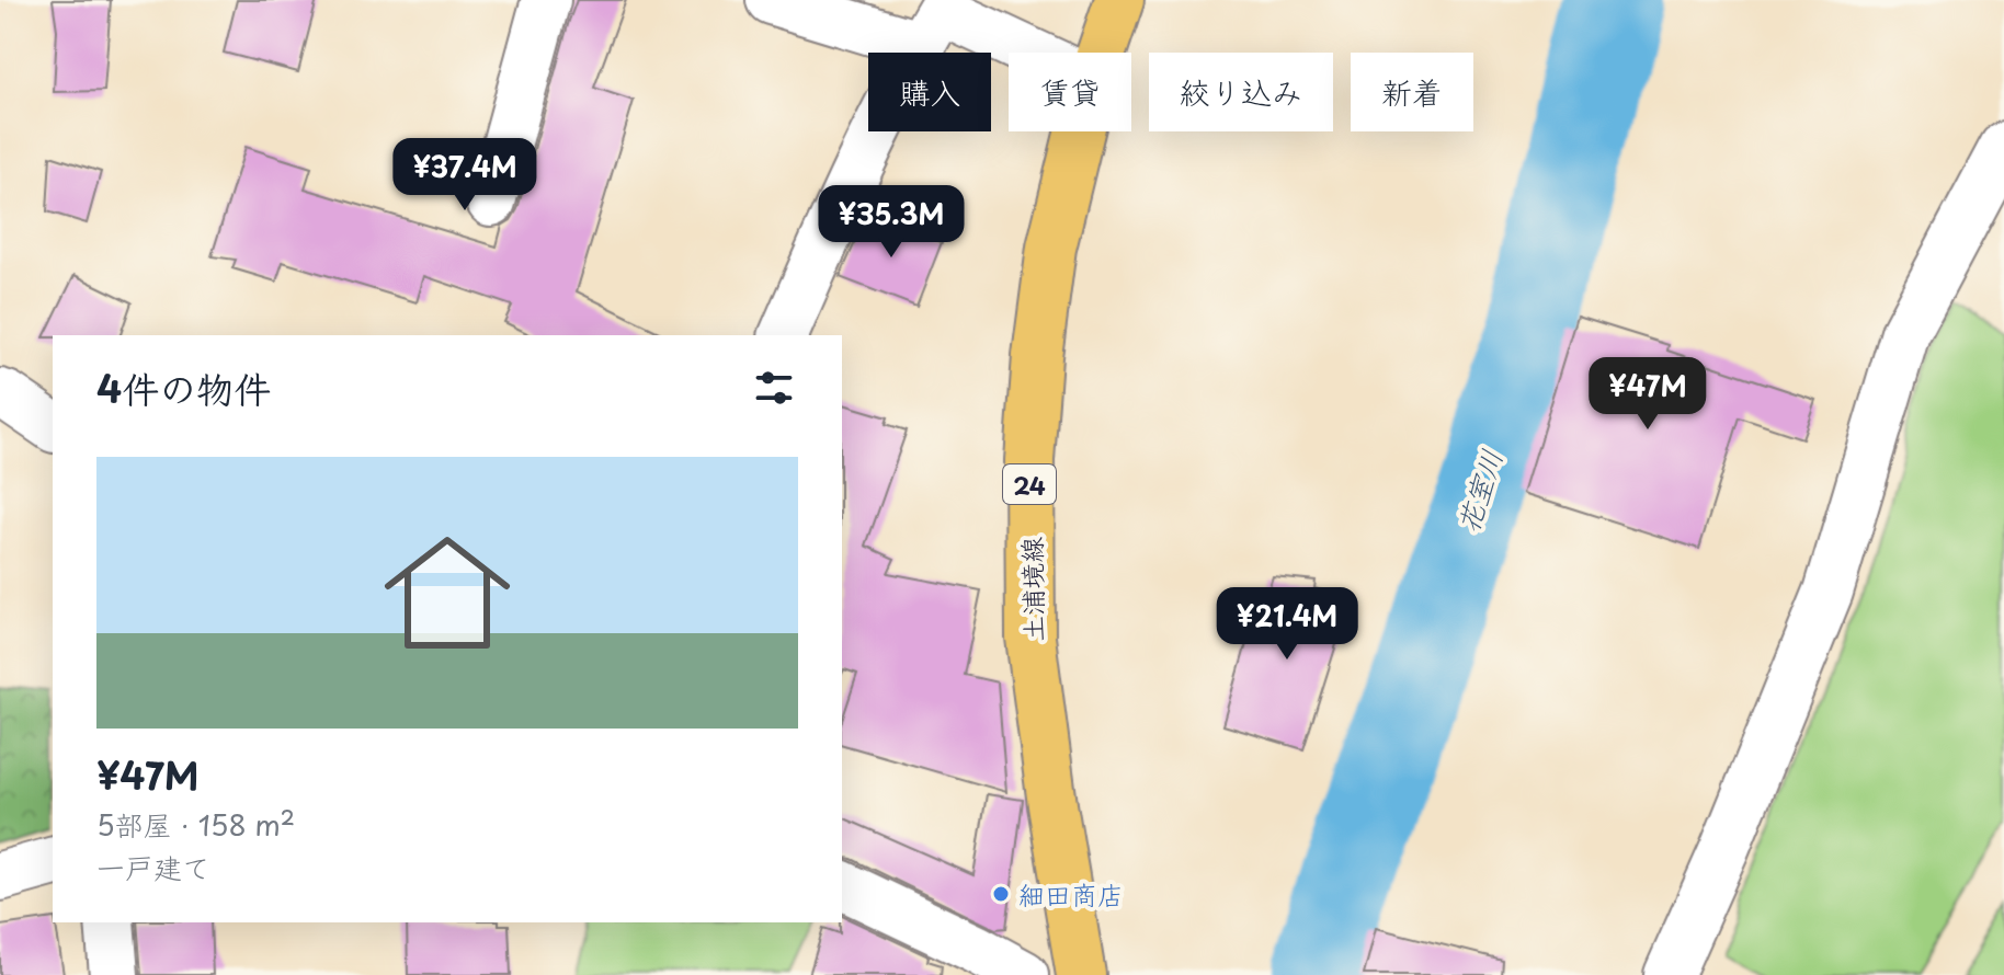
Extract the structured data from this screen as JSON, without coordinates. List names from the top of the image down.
{
  "streets": {
    "main road": ["24", "土浦境線"]
  },
  "water": ["花室川"],
  "places": ["細田商店"],
  "page": {
    "chip": [
      "購入",
      "賃貸",
      "絞り込み",
      "新着"
    ],
    "price": [
      "¥37.4M",
      "¥35.3M",
      "¥47M",
      "¥21.4M"
    ],
    "heading": "4件の物件",
    "list": [
      {
        "name": "¥47M",
        "note": "5部屋 · 158 m² · 一戸建て"
      }
    ]
  }
}
